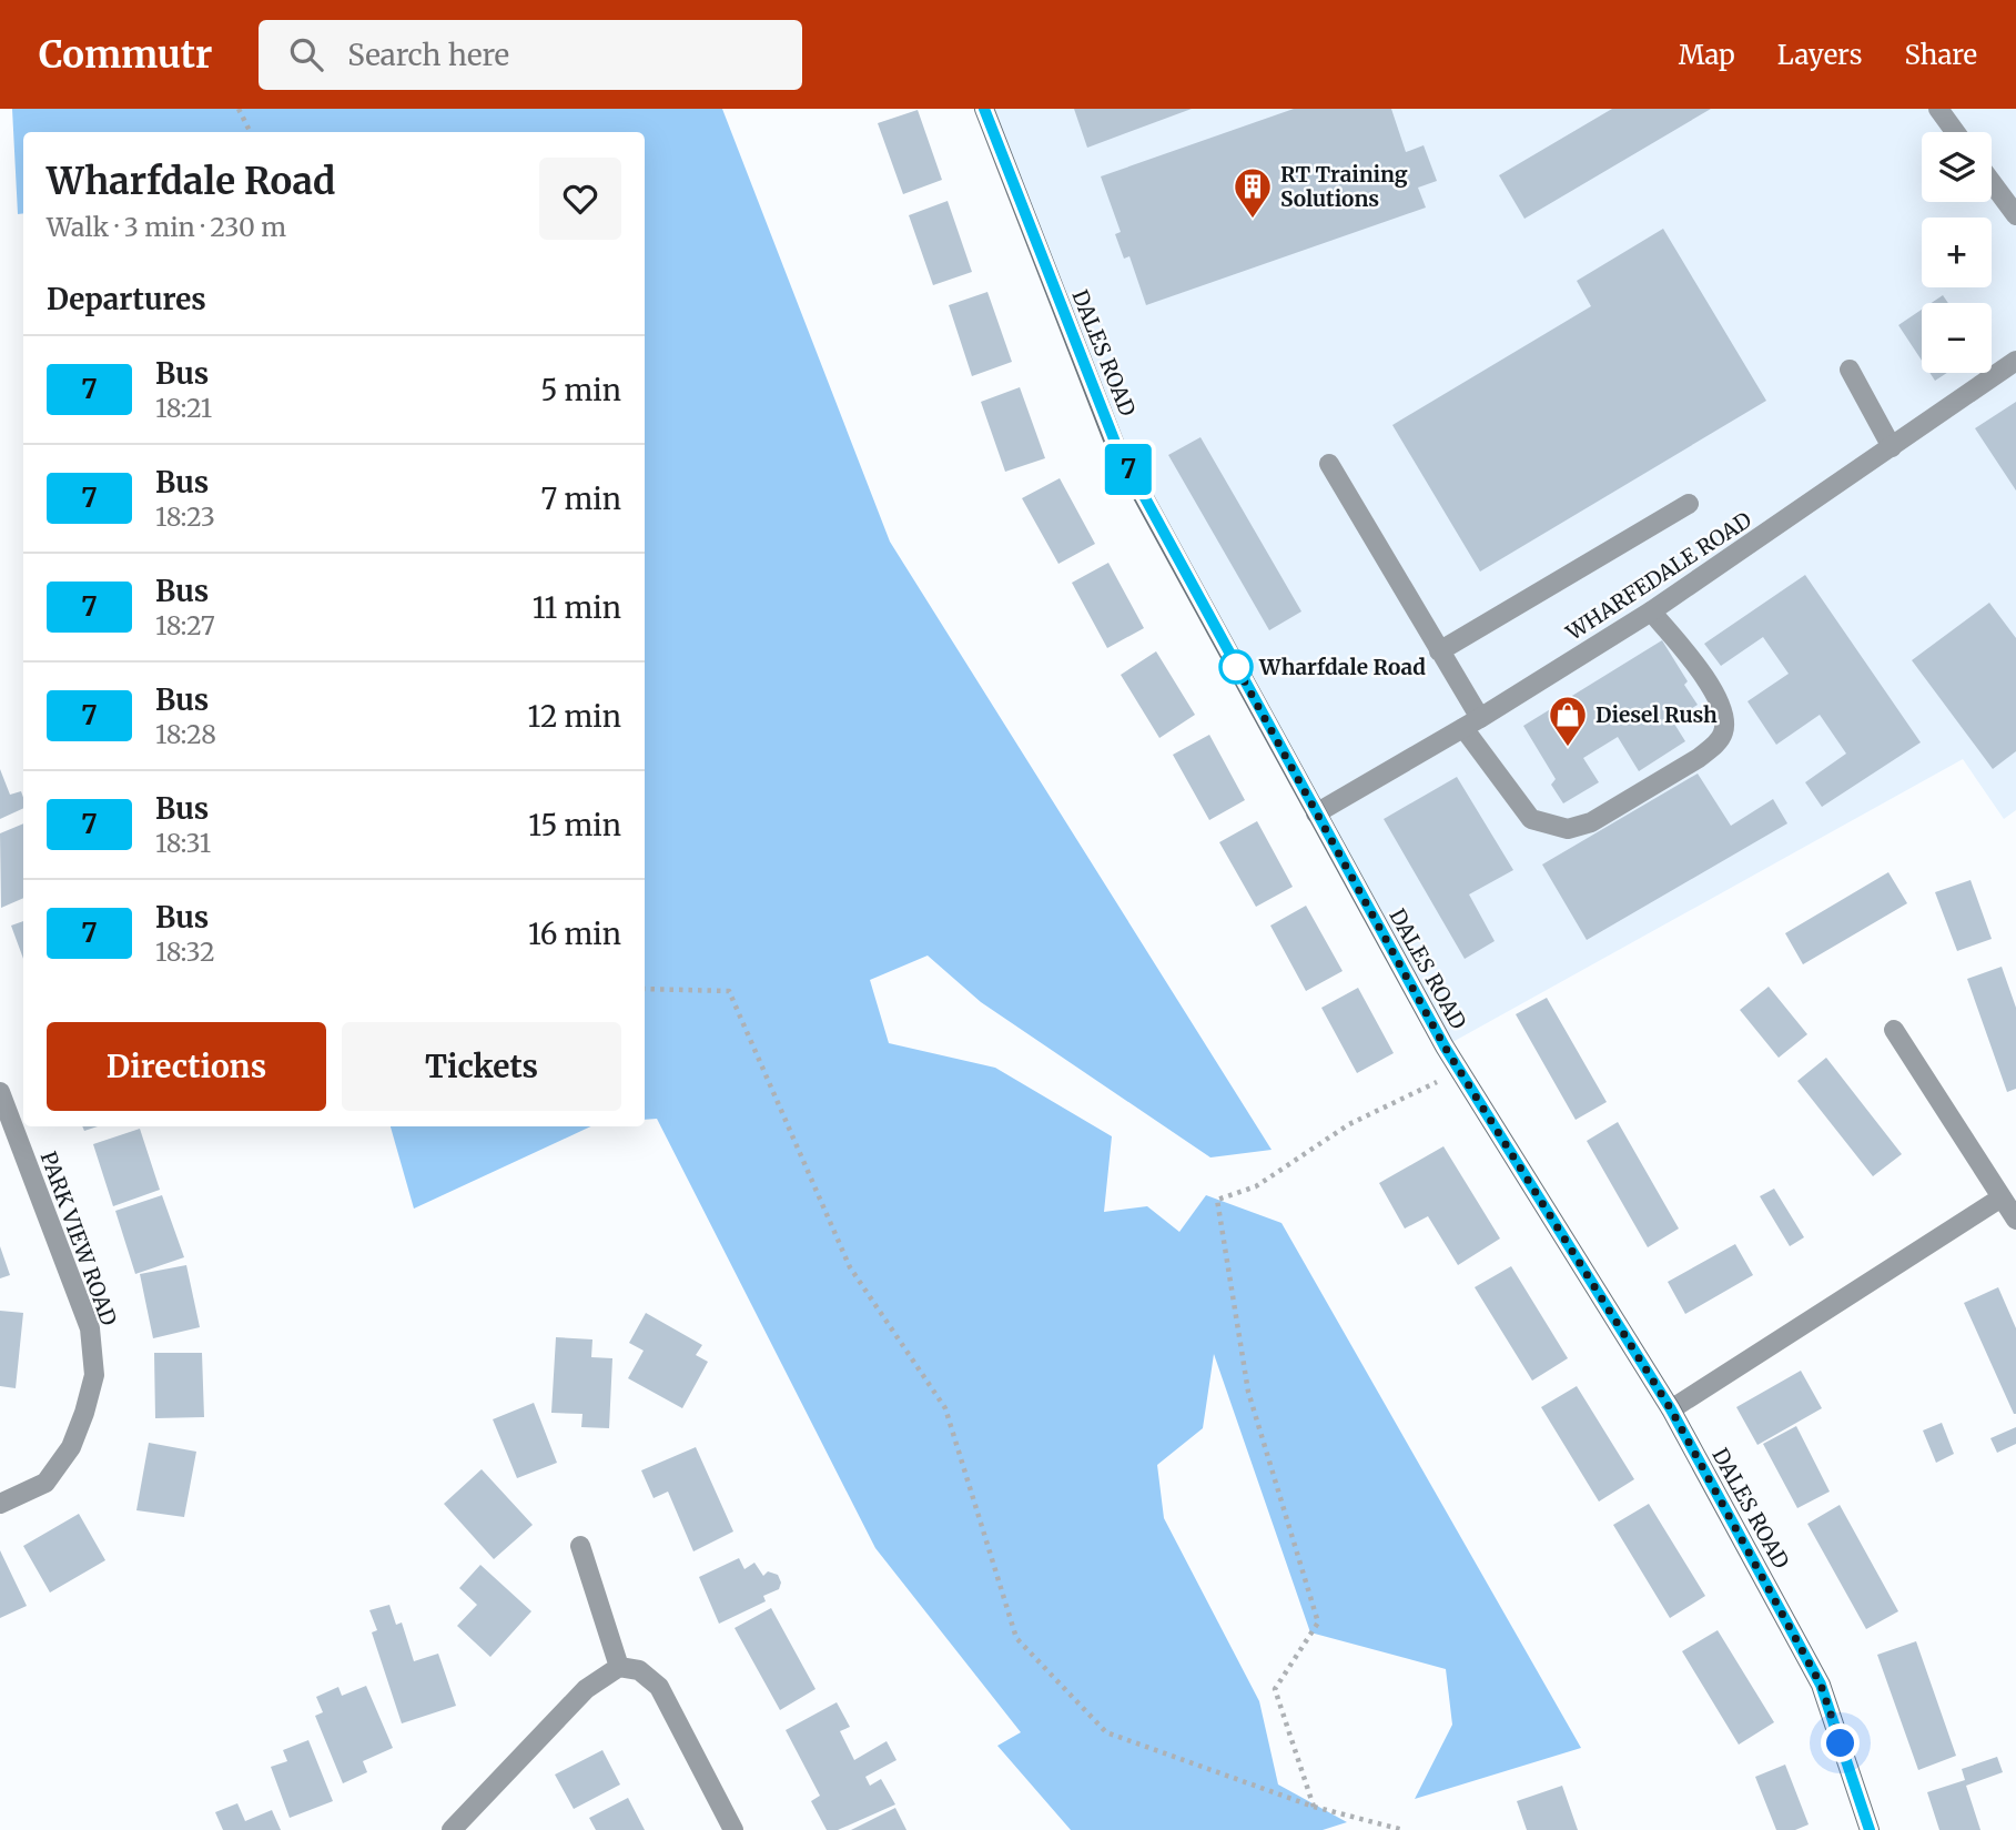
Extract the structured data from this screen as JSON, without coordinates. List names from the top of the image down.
{
  "streets": {
    "street": ["DALES ROAD", "WHARFEDALE ROAD", "PARK VIEW ROAD"]
  },
  "crossings": [
    ["DALES ROAD", "WHARFEDALE ROAD"]
  ],
  "places": {
    "building": ["RT Training Solutions"],
    "other": ["Wharfdale Road"],
    "shop": ["Diesel Rush"]
  },
  "lines": ["bus line 7"],
  "page": {
    "header": "Commutr",
    "search": "Search here",
    "nav": ["Map", "Layers", "Share"],
    "on_map": "7",
    "map_buttons": ["+", "−"],
    "heading": [
      ["Wharfdale Road", "Walk · 3 min · 230 m"],
      "Departures"
    ],
    "list": [
      {
        "mark": "7",
        "name": "Bus",
        "note": "18:21",
        "value": "5 min"
      },
      {
        "mark": "7",
        "name": "Bus",
        "note": "18:23",
        "value": "7 min"
      },
      {
        "mark": "7",
        "name": "Bus",
        "note": "18:27",
        "value": "11 min"
      },
      {
        "mark": "7",
        "name": "Bus",
        "note": "18:28",
        "value": "12 min"
      },
      {
        "mark": "7",
        "name": "Bus",
        "note": "18:31",
        "value": "15 min"
      },
      {
        "mark": "7",
        "name": "Bus",
        "note": "18:32",
        "value": "16 min"
      }
    ],
    "buttons": ["Directions", "Tickets"]
  }
}
